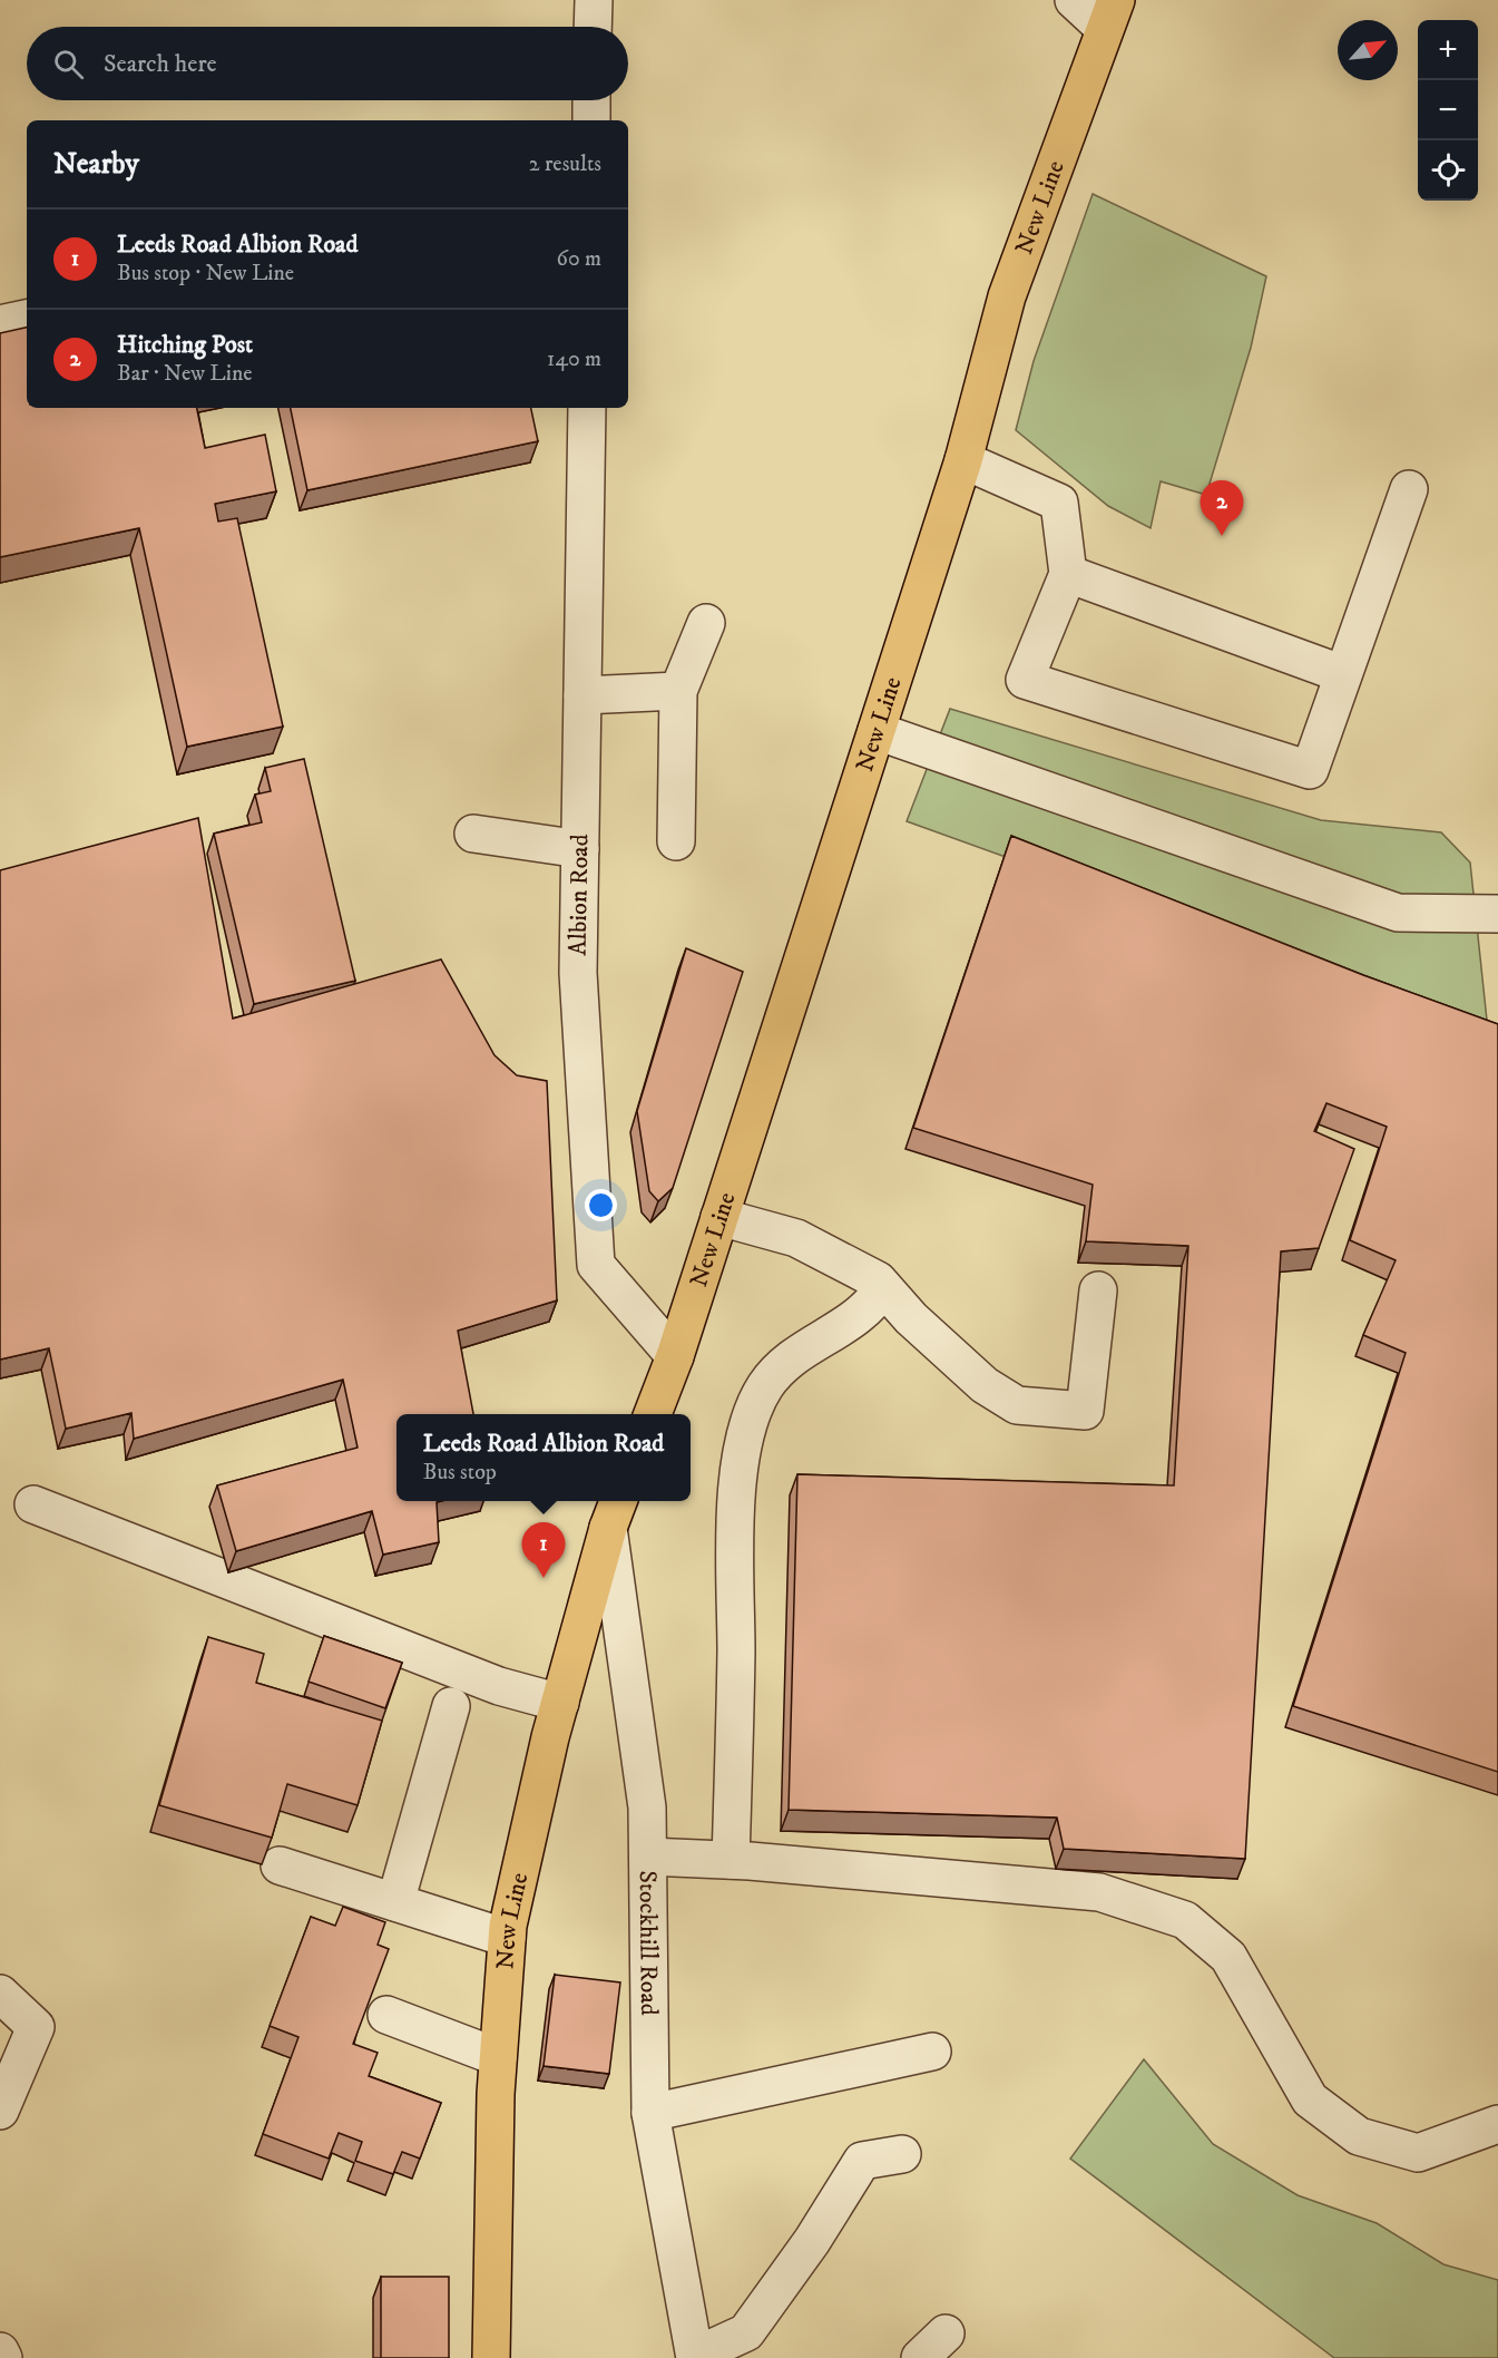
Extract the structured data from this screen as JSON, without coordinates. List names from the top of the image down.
{
  "streets": {
    "main road": ["New Line"],
    "street": ["Albion Road", "Stockhill Road"]
  },
  "crossings": [
    ["New Line", "Albion Road"],
    ["New Line", "Stockhill Road"]
  ],
  "north": "top right",
  "page": {
    "map_buttons": ["+", "−"],
    "search": "Search here",
    "heading": ["Nearby", "2 results"],
    "list": [
      {
        "mark": "1",
        "name": "Leeds Road Albion Road",
        "note": "Bus stop · New Line",
        "value": "60 m"
      },
      {
        "mark": "2",
        "name": "Hitching Post",
        "note": "Bar · New Line",
        "value": "140 m"
      }
    ],
    "pins": ["2", "1"],
    "popup": ["Leeds Road Albion Road", "Bus stop"]
  }
}
